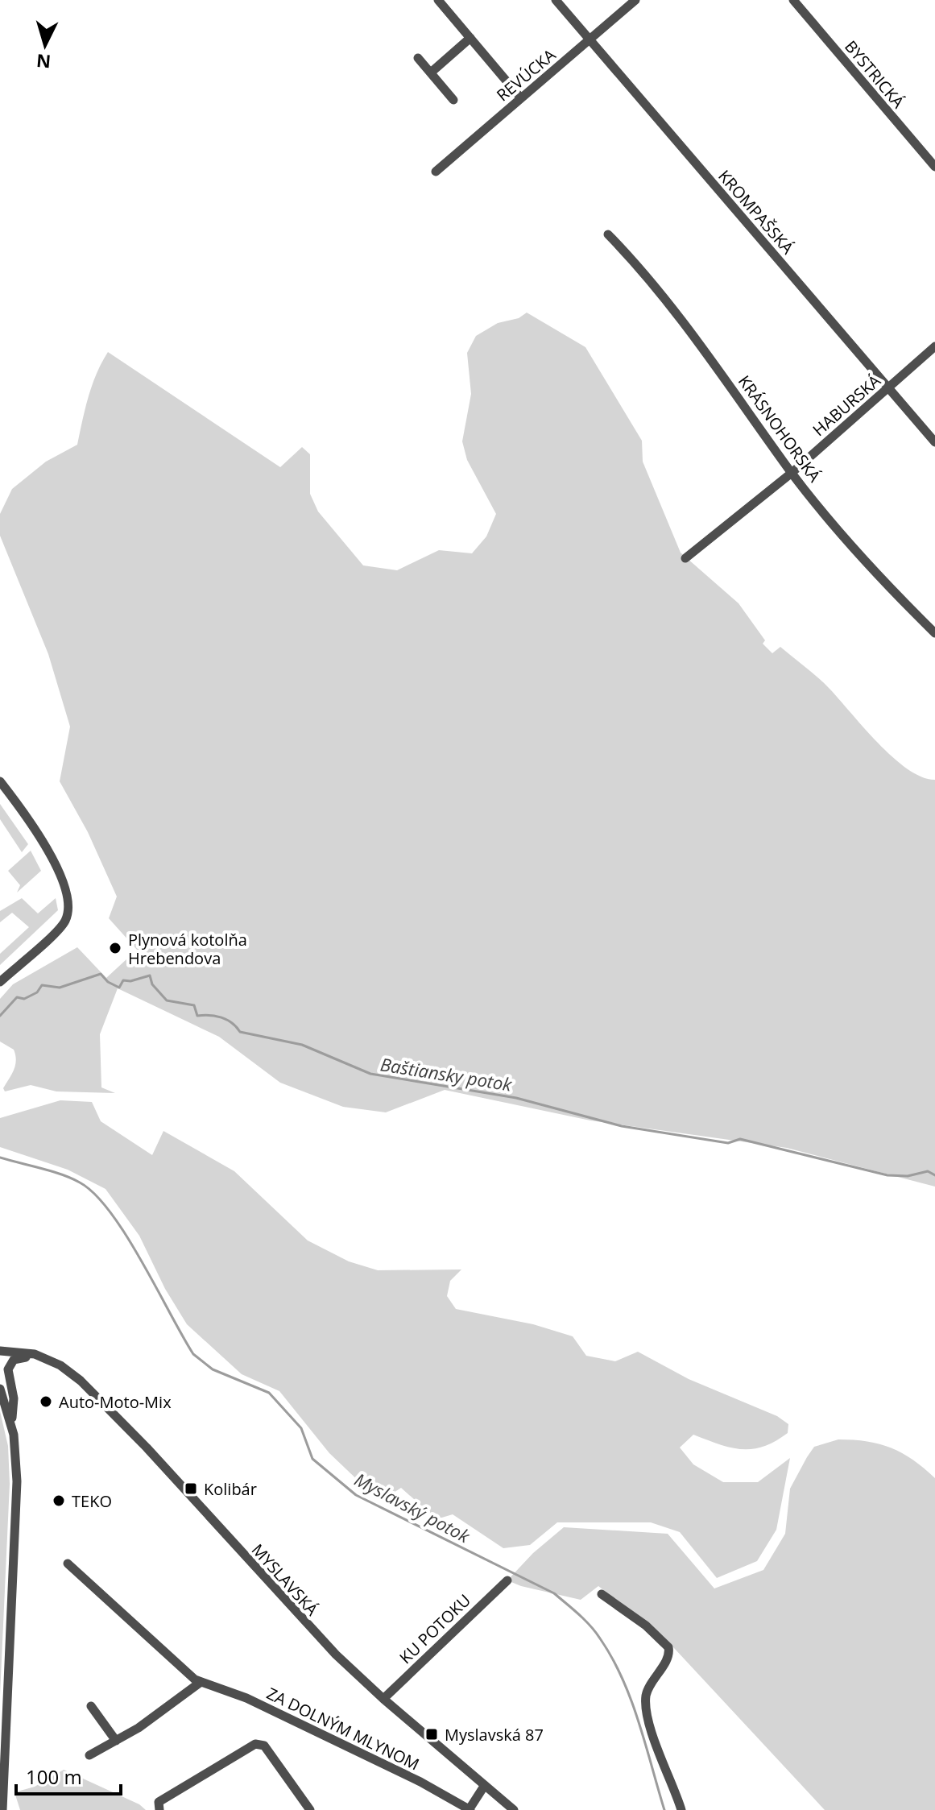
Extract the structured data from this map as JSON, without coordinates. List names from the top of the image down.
{
  "streets": {
    "street": [
      "BYSTRICKÁ",
      "REVÚCKA",
      "KROMPAŠSKÁ",
      "HABURSKÁ",
      "KRÁSNOHORSKÁ",
      "MYSLAVSKÁ",
      "KU POTOKU",
      "ZA DOLNÝM MLYNOM"
    ]
  },
  "crossings": [
    ["REVÚCKA", "KROMPAŠSKÁ"],
    ["KROMPAŠSKÁ", "HABURSKÁ"],
    ["HABURSKÁ", "KRÁSNOHORSKÁ"],
    ["MYSLAVSKÁ", "KU POTOKU"]
  ],
  "water": ["Baštiansky potok", "Myslavský potok"],
  "places": {
    "other": ["Plynová kotolňa Hrebendova", "Auto-Moto-Mix", "TEKO"],
    "transit": ["Kolibár", "Myslavská 87"]
  },
  "scale_bar": "100 m",
  "north": "bottom"
}
